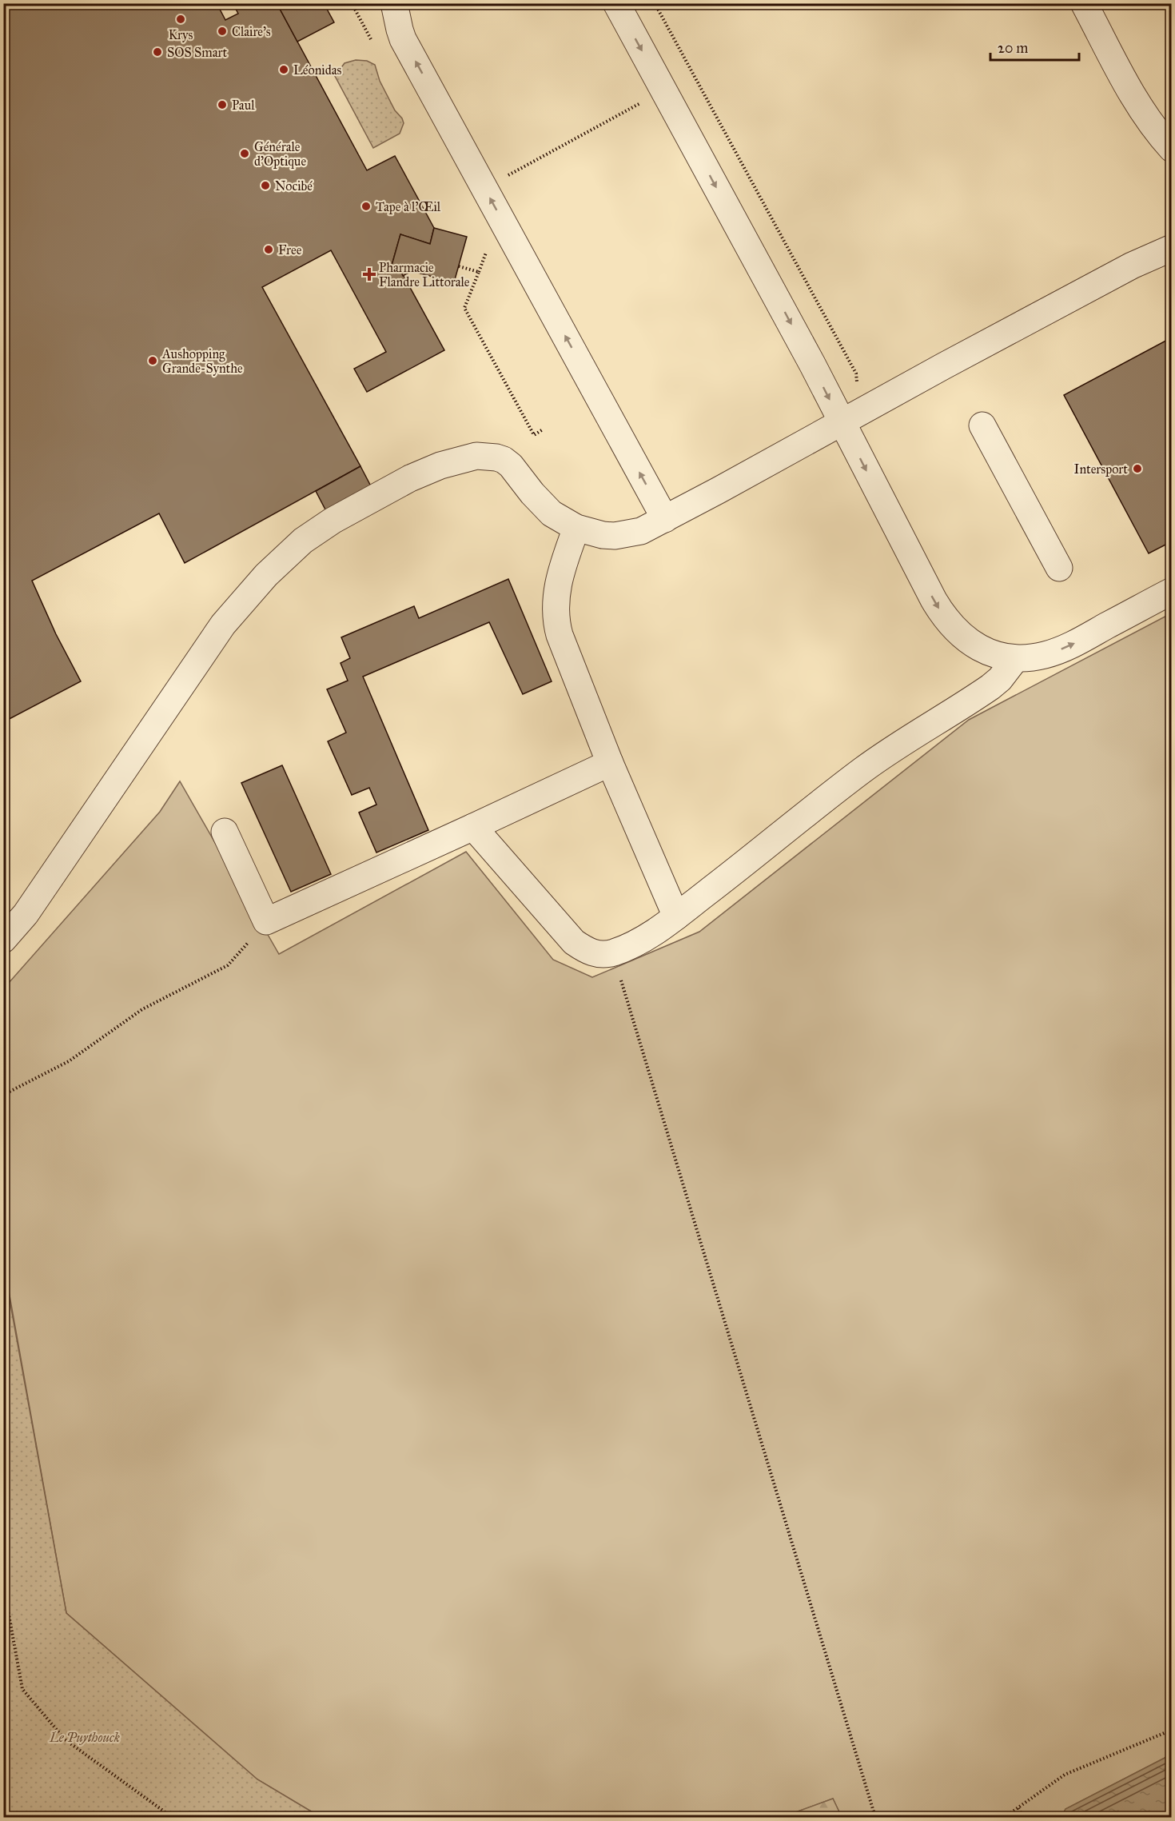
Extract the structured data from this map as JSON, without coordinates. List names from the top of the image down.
{
  "parks": ["Le Puythouck"],
  "places": {
    "other": [
      "Krys",
      "Claire's",
      "SOS Smart",
      "Léonidas",
      "Paul",
      "Générale d'Optique",
      "Nocibé",
      "Tape à l'Œil",
      "Free",
      "Aushopping Grande-Synthe",
      "Intersport"
    ],
    "health": ["Pharmacie Flandre Littorale"]
  },
  "scale_bar": "20 m"
}
